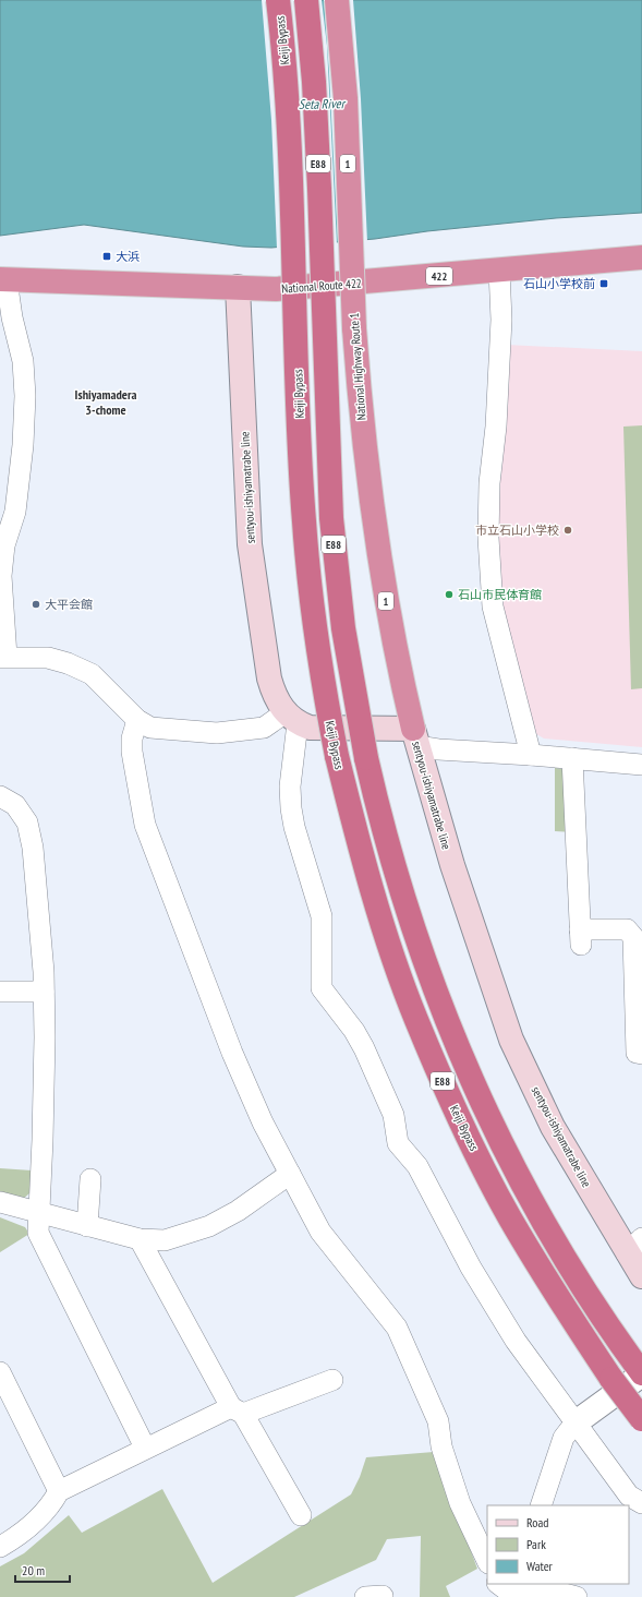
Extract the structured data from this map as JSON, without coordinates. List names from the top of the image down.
{
  "streets": {
    "highway": [
      "Keiji Bypass",
      "E88",
      "1",
      "422",
      "National Route 422",
      "National Highway Route 1"
    ],
    "main road": ["sentyou-ishiyamatrabe line"]
  },
  "crossings": [
    ["National Route 422", "sentyou-ishiyamatrabe line"],
    ["National Highway Route 1", "sentyou-ishiyamatrabe line"]
  ],
  "districts": ["Ishiyamadera 3-chome"],
  "water": ["Seta River"],
  "places": {
    "transit": ["大浜", "石山小学校前"],
    "other": ["市立石山小学校", "石山市民体育館", "大平会館"]
  },
  "legend": ["Road", "Park", "Water"],
  "scale_bar": "20 m"
}
